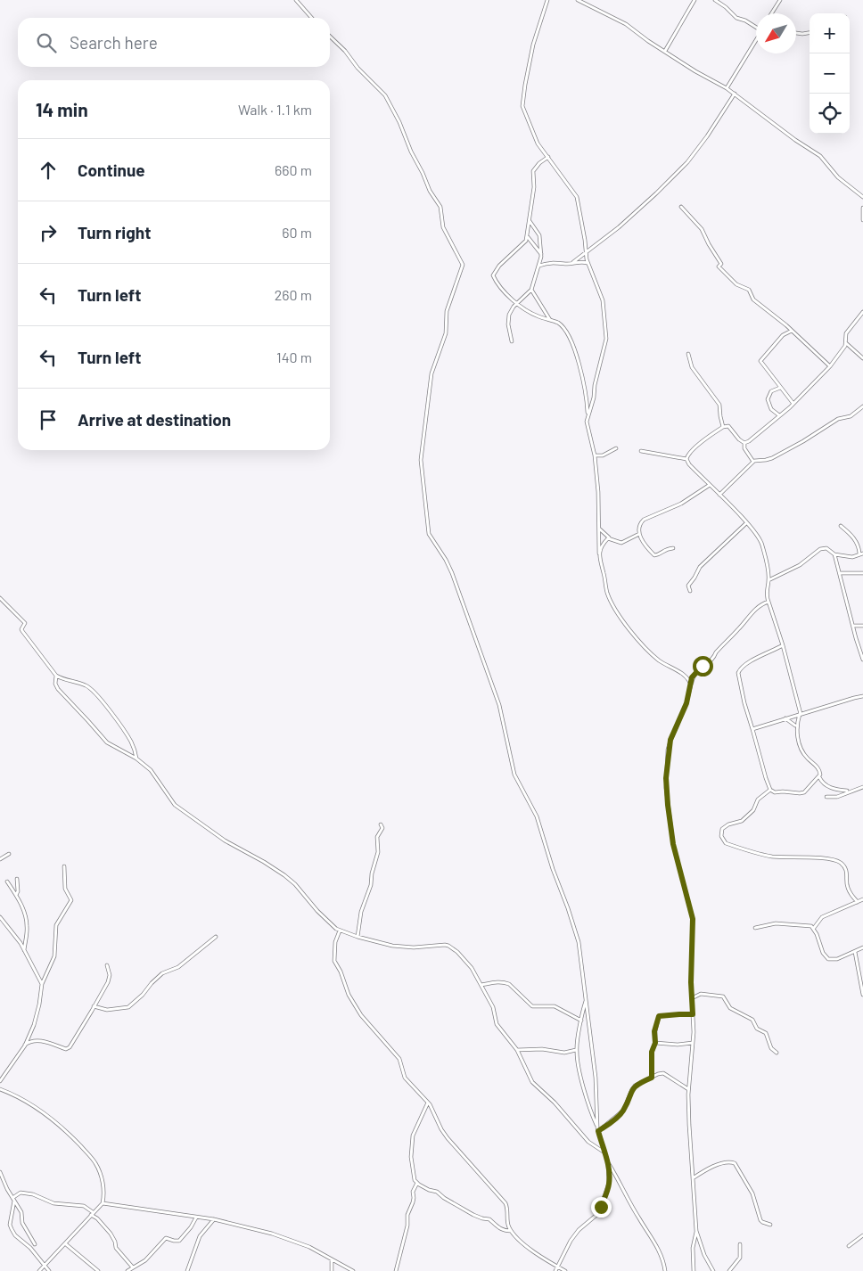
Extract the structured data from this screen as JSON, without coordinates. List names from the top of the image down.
{
  "north": "bottom left",
  "page": {
    "map_buttons": ["+", "−"],
    "search": "Search here",
    "heading": ["14 min", "Walk · 1.1 km"],
    "list": [
      ["Continue", "660 m"],
      ["Turn right", "60 m"],
      ["Turn left", "260 m"],
      ["Turn left", "140 m"],
      "Arrive at destination"
    ]
  }
}
